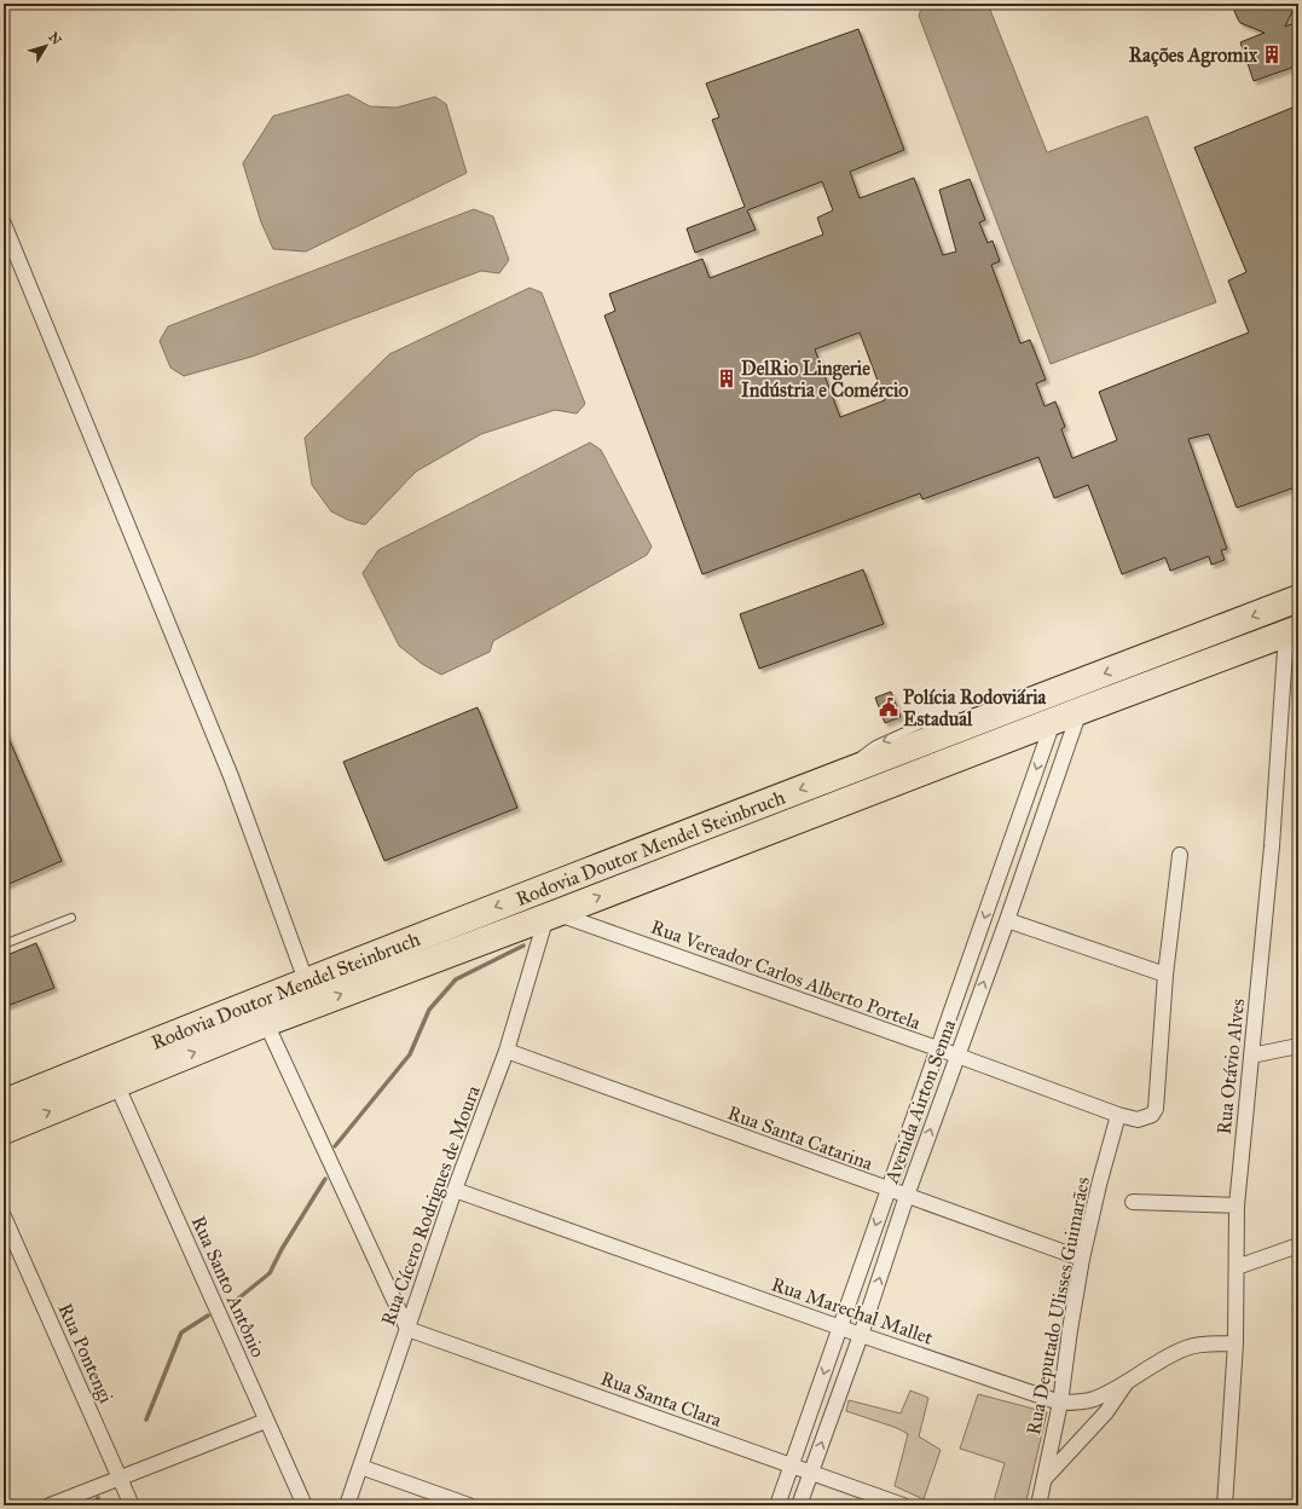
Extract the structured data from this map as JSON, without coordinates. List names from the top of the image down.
{
  "streets": {
    "highway": ["Rodovia Doutor Mendel Steinbruch"],
    "street": [
      "Rua Vereador Carlos Alberto Portela",
      "Rua Otávio Alves",
      "Avenida Airton Senna",
      "Rua Santa Catarina",
      "Rua Cícero Rodrigues de Moura",
      "Rua Santo Antônio",
      "Rua Deputado Ulisses Guimarães",
      "Rua Marechal Mallet",
      "Rua Pontengi",
      "Rua Santa Clara"
    ]
  },
  "crossings": [
    ["Rodovia Doutor Mendel Steinbruch", "Rua Vereador Carlos Alberto Portela"],
    ["Rodovia Doutor Mendel Steinbruch", "Rua Otávio Alves"],
    ["Rodovia Doutor Mendel Steinbruch", "Avenida Airton Senna"],
    ["Rodovia Doutor Mendel Steinbruch", "Rua Cícero Rodrigues de Moura"],
    ["Rodovia Doutor Mendel Steinbruch", "Rua Santo Antônio"],
    ["Rua Vereador Carlos Alberto Portela", "Avenida Airton Senna"],
    ["Rua Vereador Carlos Alberto Portela", "Rua Cícero Rodrigues de Moura"],
    ["Rua Vereador Carlos Alberto Portela", "Rua Deputado Ulisses Guimarães"],
    ["Rua Otávio Alves", "Rua Marechal Mallet"],
    ["Avenida Airton Senna", "Rua Santa Catarina"],
    ["Avenida Airton Senna", "Rua Marechal Mallet"],
    ["Avenida Airton Senna", "Rua Santa Clara"],
    ["Rua Santa Catarina", "Rua Cícero Rodrigues de Moura"],
    ["Rua Santa Catarina", "Rua Deputado Ulisses Guimarães"],
    ["Rua Cícero Rodrigues de Moura", "Rua Marechal Mallet"],
    ["Rua Cícero Rodrigues de Moura", "Rua Santa Clara"],
    ["Rua Deputado Ulisses Guimarães", "Rua Marechal Mallet"]
  ],
  "places": {
    "building": ["Rações Agromix", "DelRio Lingerie Indústria e Comércio"],
    "public building": ["Polícia Rodoviária Estadual"]
  },
  "north": "top right"
}
